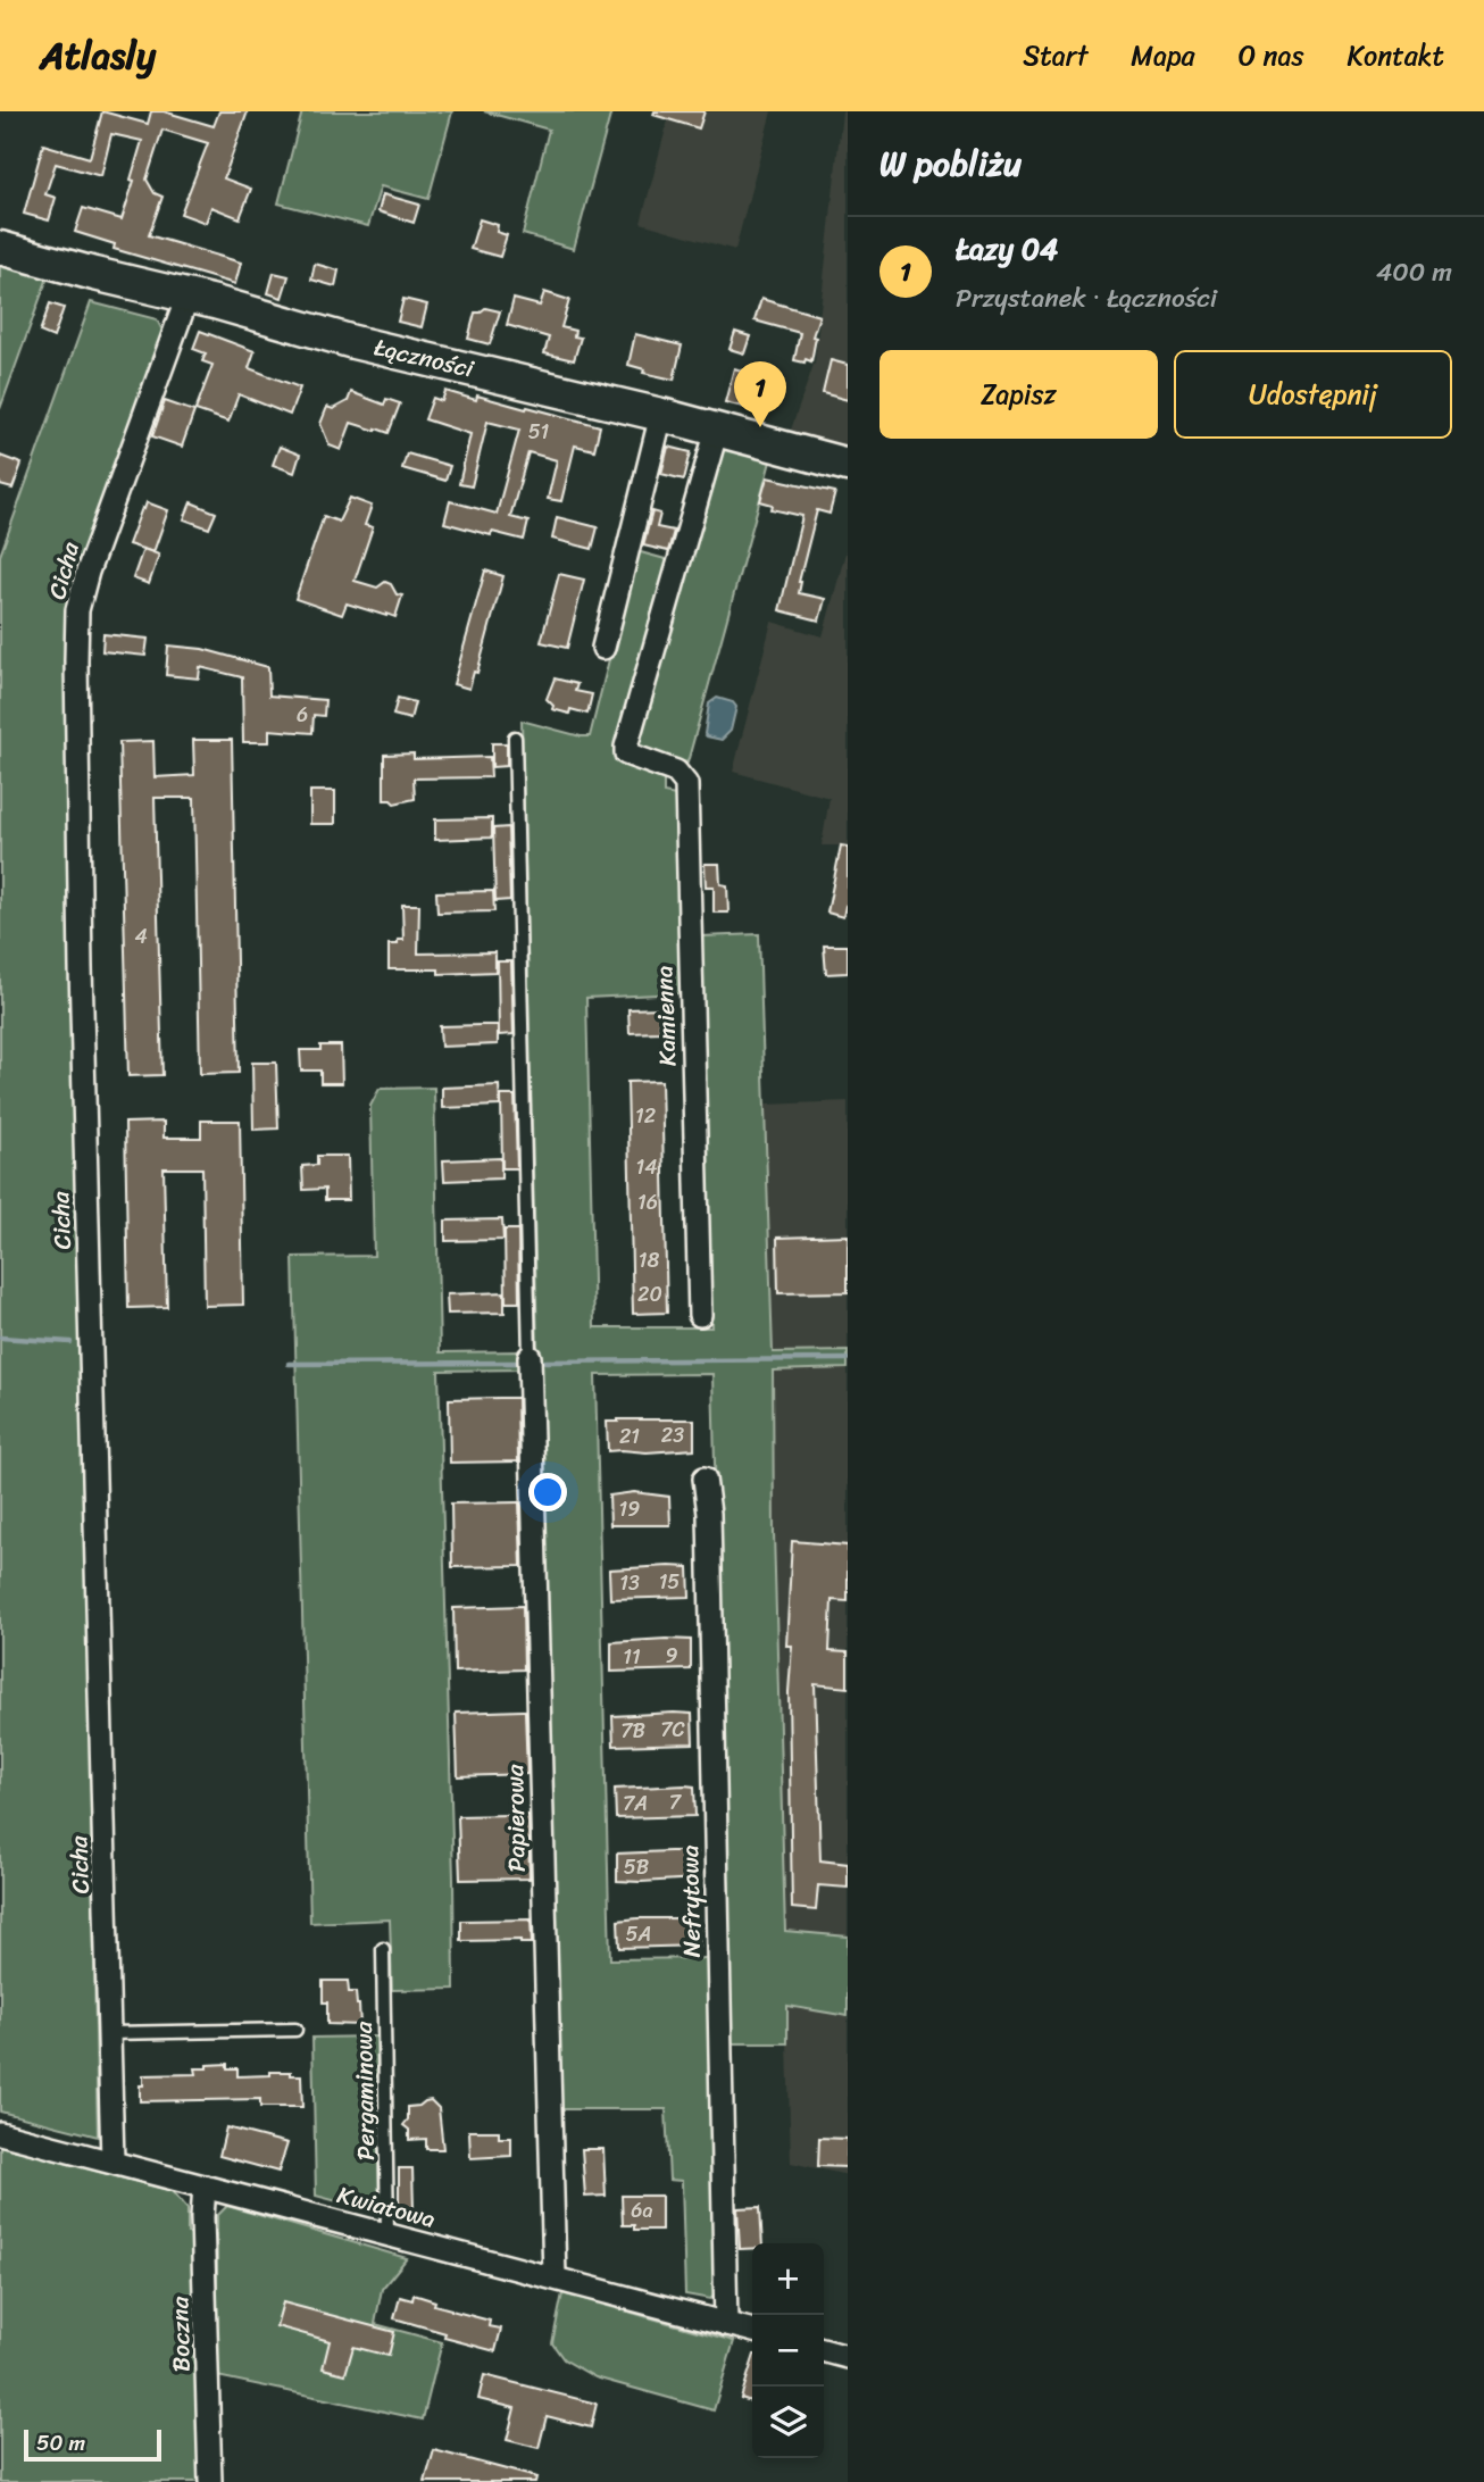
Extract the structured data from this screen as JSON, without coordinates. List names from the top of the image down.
{
  "streets": {
    "street": [
      "Łączności",
      "Cicha",
      "Kamienna",
      "Papierowa",
      "Nefrytowa",
      "Kwiatowa",
      "Boczna"
    ],
    "lane": ["Pergaminowa"]
  },
  "crossings": [
    ["Łączności", "Cicha"],
    ["Łączności", "Kamienna"],
    ["Cicha", "Kwiatowa"],
    ["Papierowa", "Kwiatowa"],
    ["Nefrytowa", "Kwiatowa"],
    ["Pergaminowa", "Kwiatowa"],
    ["Kwiatowa", "Boczna"]
  ],
  "house_numbers": [
    "51",
    "6",
    "4",
    "12",
    "14",
    "16",
    "18",
    "20",
    "23",
    "21",
    "19",
    "15",
    "13",
    "9",
    "11",
    "7C",
    "7B",
    "7",
    "7A",
    "5B",
    "5A",
    "6a"
  ],
  "scale_bar": "50 m",
  "page": {
    "header": "Atlasly",
    "nav": [
      "Start",
      "Mapa",
      "O nas",
      "Kontakt"
    ],
    "heading": "W pobliżu",
    "list": [
      {
        "mark": "1",
        "name": "Łazy 04",
        "note": "Przystanek · Łączności",
        "value": "400 m"
      }
    ],
    "buttons": ["Zapisz", "Udostępnij"],
    "pins": "1",
    "map_buttons": ["+", "−"],
    "scale": "50 m"
  }
}
